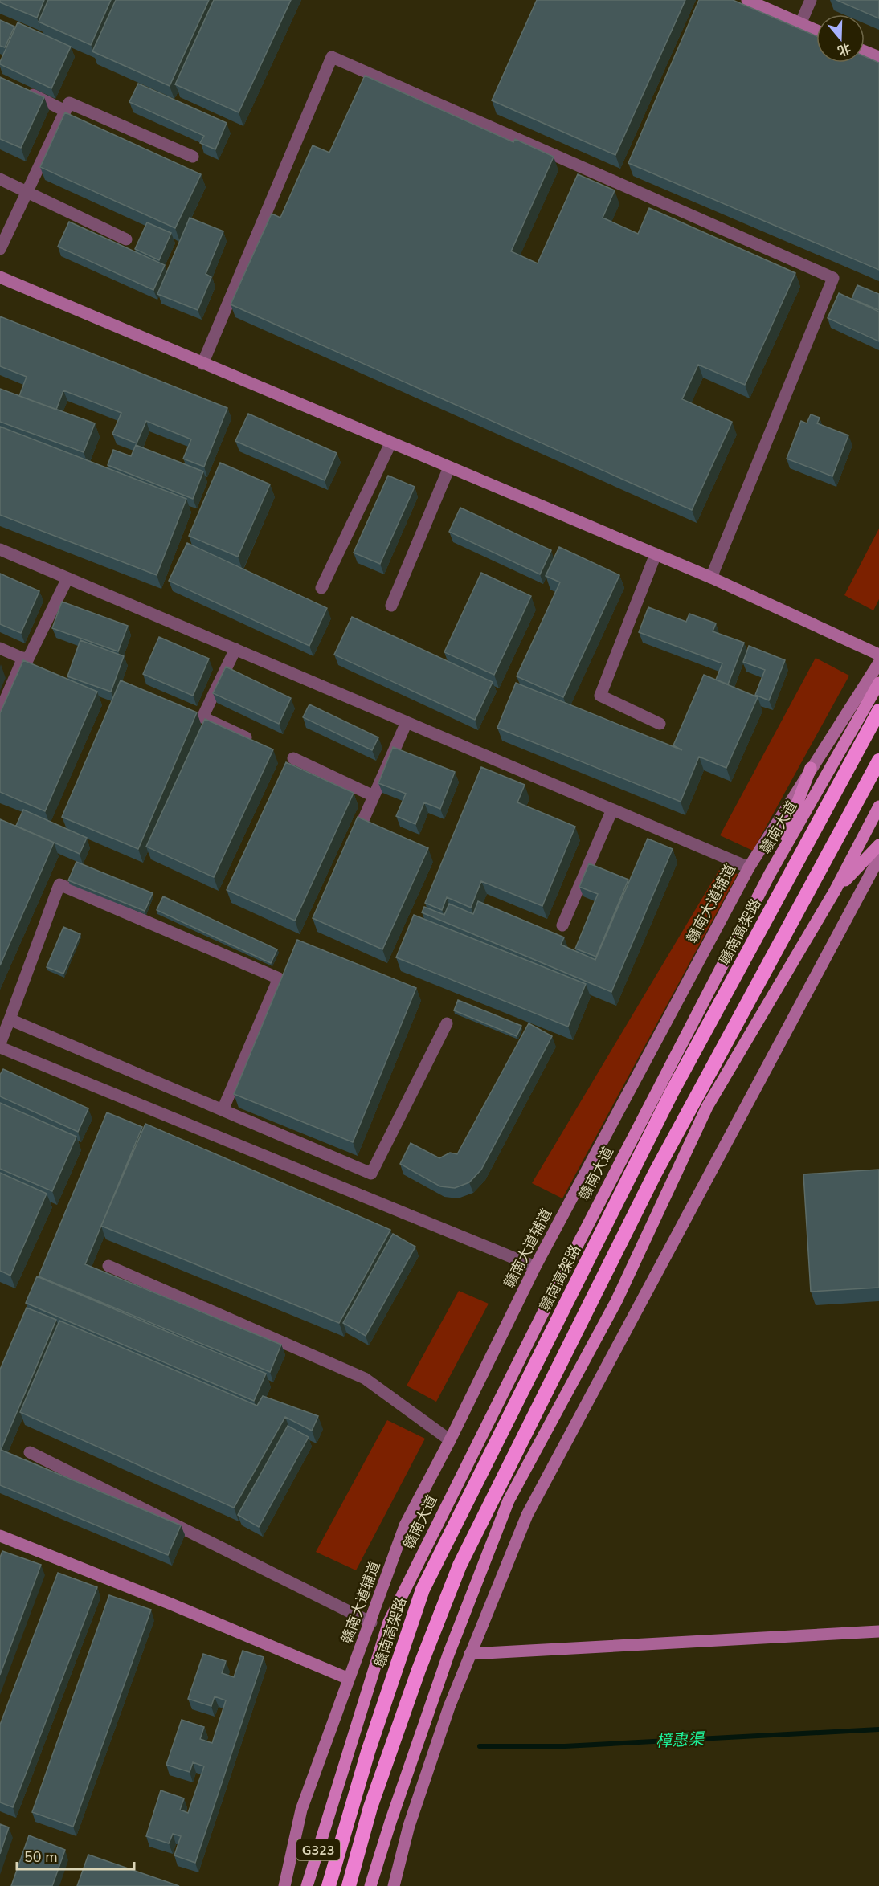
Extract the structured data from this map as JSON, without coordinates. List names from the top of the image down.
{
  "streets": {
    "highway": ["赣南高架路"],
    "main road": ["赣南大道", "G323"],
    "street": ["赣南大道辅道"]
  },
  "water": ["樟惠渠"],
  "scale_bar": "50 m",
  "north": "bottom"
}
